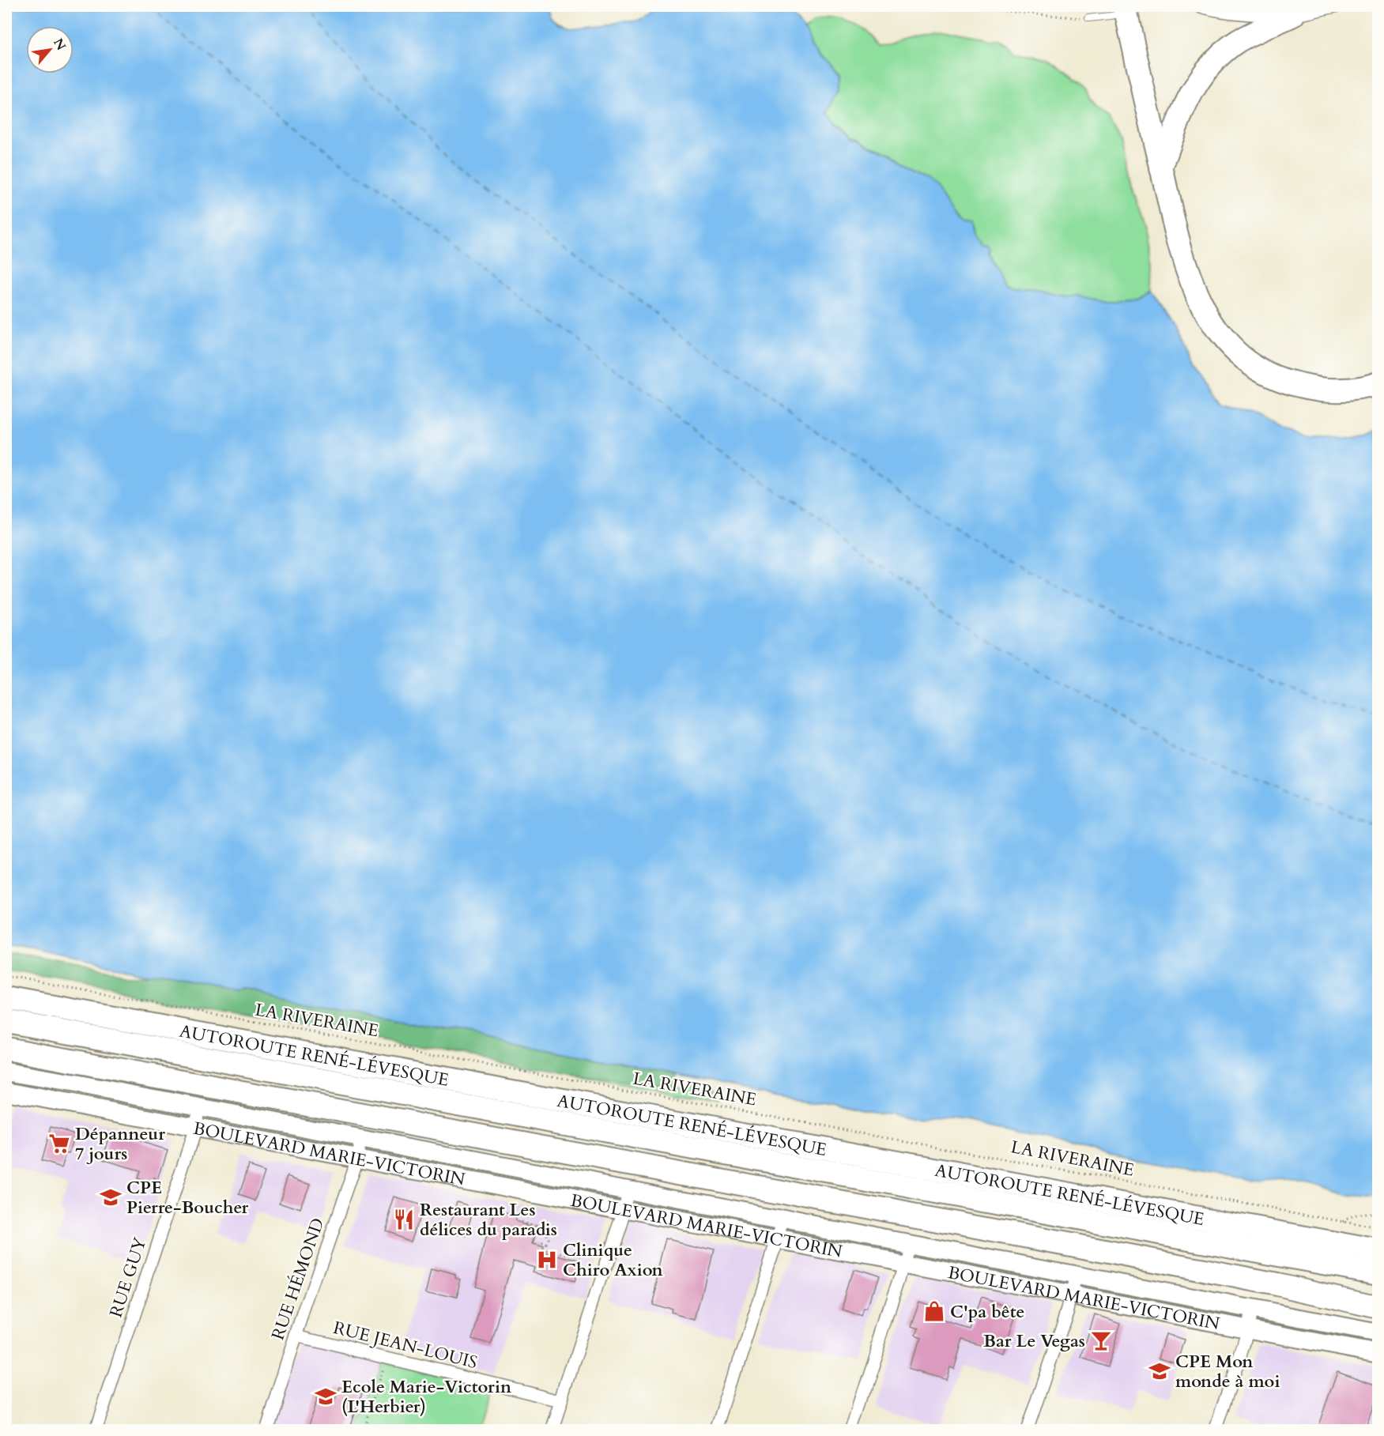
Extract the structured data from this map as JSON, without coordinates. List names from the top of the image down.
{
  "streets": {
    "highway": ["AUTOROUTE RENÉ-LÉVESQUE"],
    "street": [
      "BOULEVARD MARIE-VICTORIN",
      "RUE GUY",
      "RUE HÉMOND",
      "RUE JEAN-LOUIS"
    ],
    "path": ["LA RIVERAINE"]
  },
  "crossings": [
    ["BOULEVARD MARIE-VICTORIN", "RUE GUY"],
    ["BOULEVARD MARIE-VICTORIN", "RUE HÉMOND"],
    ["RUE HÉMOND", "RUE JEAN-LOUIS"]
  ],
  "places": {
    "supermarket": ["Dépanneur 7 jours"],
    "school or university": ["CPE Pierre-Boucher", "CPE Mon monde à moi", "Ecole Marie-Victorin (L'Herbier)"],
    "restaurant": ["Restaurant Les délices du paradis"],
    "hospital": ["Clinique Chiro Axion"],
    "shop": ["C'pa bête"],
    "bar": ["Bar Le Vegas"]
  },
  "north": "top right"
}
